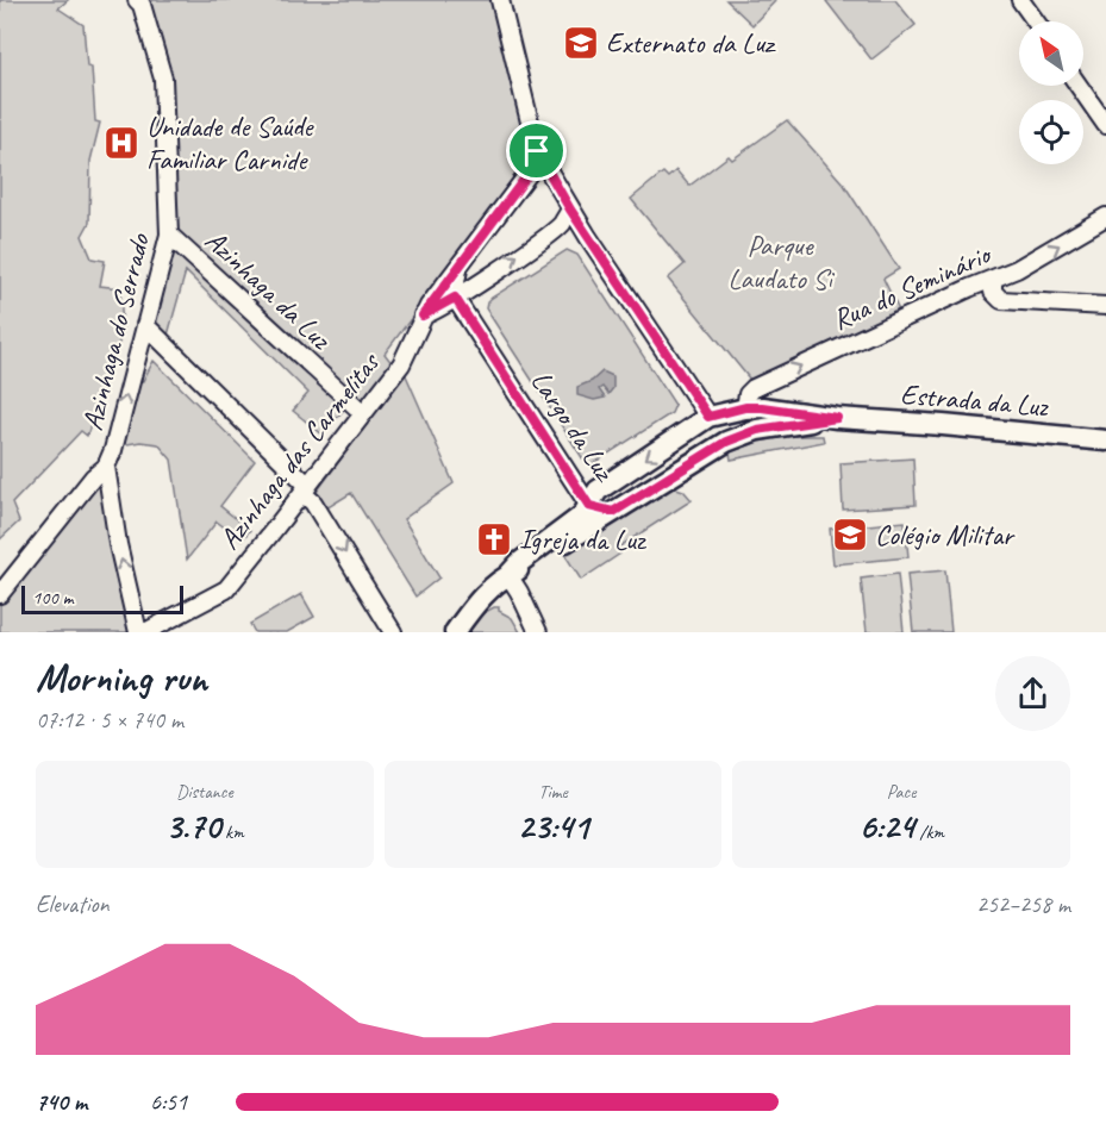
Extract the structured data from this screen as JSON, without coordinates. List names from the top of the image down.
{
  "streets": {
    "main road": ["Estrada da Luz", "Largo da Luz"],
    "street": [
      "Rua do Seminário",
      "Azinhaga da Luz",
      "Azinhaga do Serrado",
      "Azinhaga das Carmelitas"
    ]
  },
  "crossings": [
    ["Rua do Seminário", "Estrada da Luz"],
    ["Azinhaga da Luz", "Azinhaga do Serrado"],
    ["Azinhaga da Luz", "Azinhaga das Carmelitas"],
    ["Estrada da Luz", "Largo da Luz"]
  ],
  "one_way": ["Rua do Seminário"],
  "parks": ["Parque Laudato Si"],
  "places": {
    "school or university": ["Externato da Luz", "Colégio Militar"],
    "hospital": ["Unidade de Saúde Familiar Carnide"],
    "church": ["Igreja da Luz"]
  },
  "scale_bar": "100 m",
  "north": "top left",
  "page": {
    "scale": "100 m",
    "heading": ["Morning run", "07:12 · 5 × 740 m"],
    "stats": [
      ["Distance", "3.70 km"],
      ["Time", "23:41"],
      ["Pace", "6:24 /km"]
    ],
    "chart": ["Elevation", "252–258 m"],
    "list": [
      {
        "name": "740 m",
        "note": "6:51"
      }
    ]
  }
}
